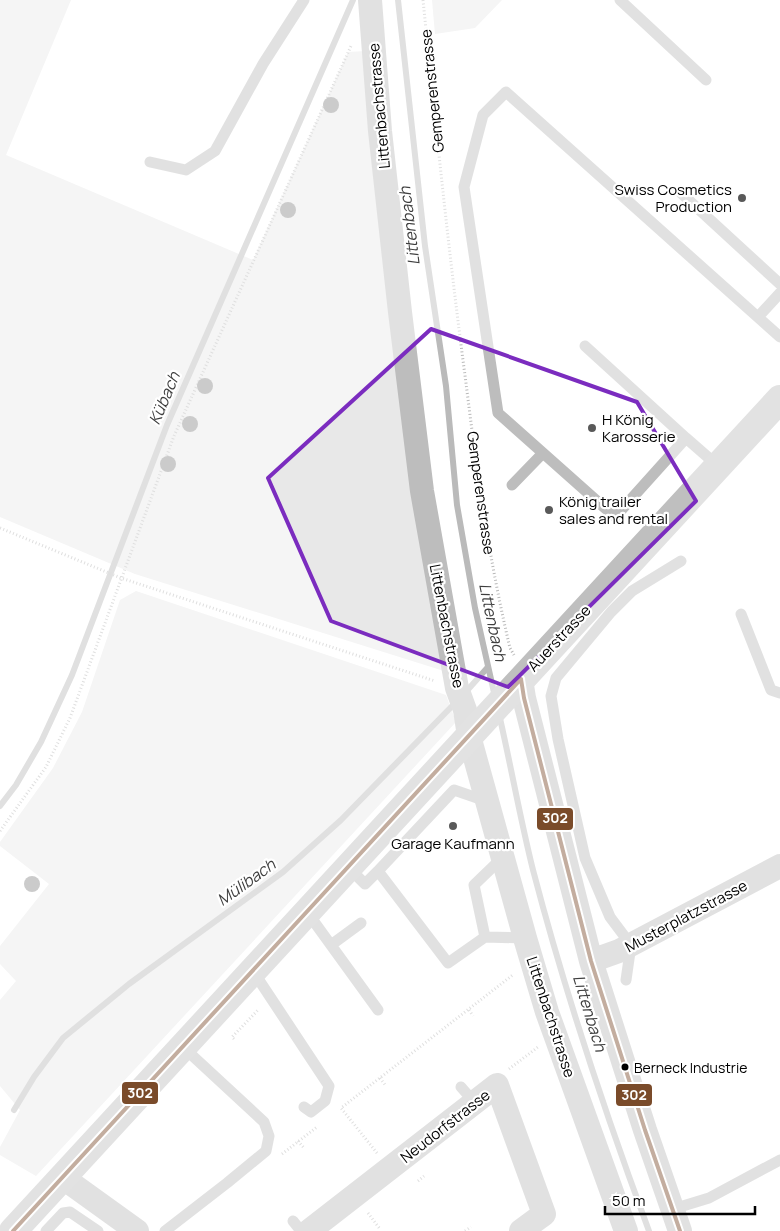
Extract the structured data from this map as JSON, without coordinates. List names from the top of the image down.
{
  "streets": {
    "main road": ["Auerstrasse"],
    "street": ["Littenbachstrasse", "Musterplatzstrasse", "Neudorfstrasse"],
    "path": ["Gemperenstrasse"]
  },
  "crossings": [
    ["Gemperenstrasse", "Auerstrasse"],
    ["Littenbachstrasse", "Auerstrasse"]
  ],
  "water": ["Littenbach", "Kübach", "Mülibach"],
  "places": [
    "Swiss Cosmetics Production",
    "H König Karosserie",
    "König trailer sales and rental",
    "Garage Kaufmann",
    "Berneck Industrie"
  ],
  "lines": ["transit line 302"],
  "scale_bar": "50 m"
}
